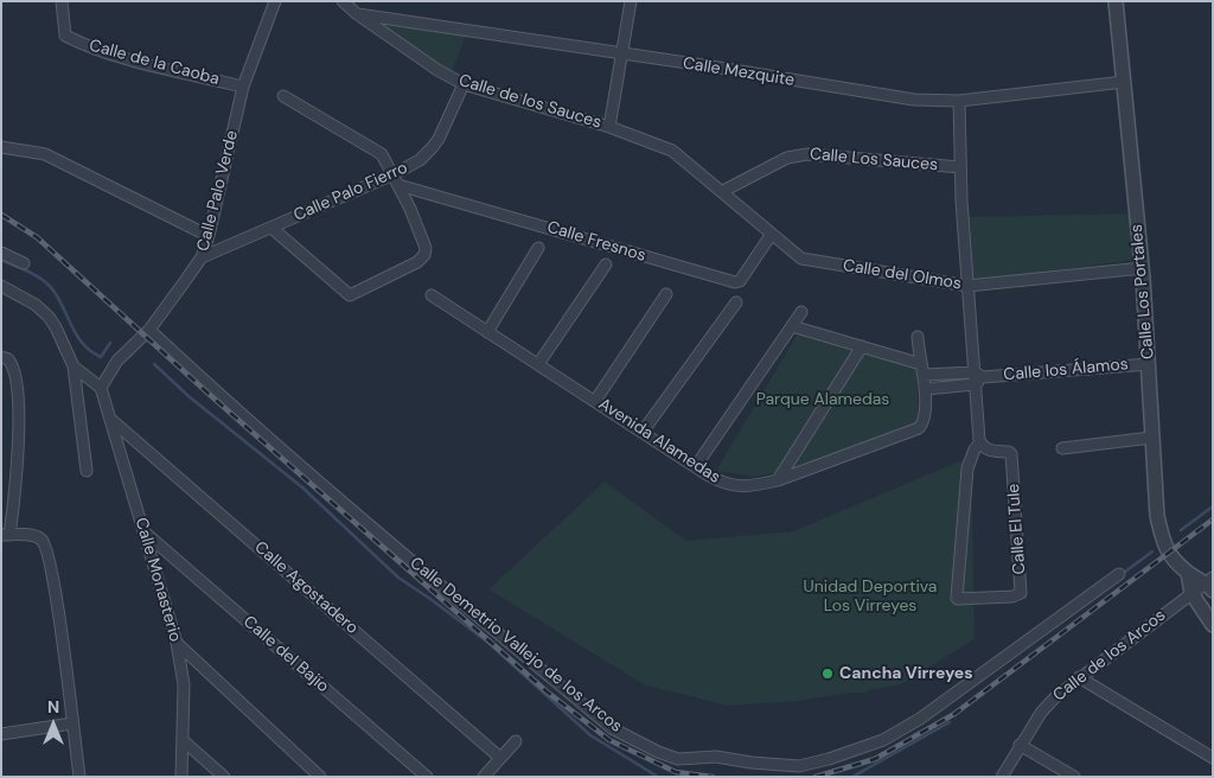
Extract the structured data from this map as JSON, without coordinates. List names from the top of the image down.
{
  "streets": {
    "street": [
      "Calle de la Caoba",
      "Calle Mezquite",
      "Calle de los Sauces",
      "Calle Los Sauces",
      "Calle Palo Verde",
      "Calle Palo Fierro",
      "Calle Fresnos",
      "Calle del Olmos",
      "Calle Los Portales",
      "Calle los Álamos",
      "Avenida Alamedas",
      "Calle El Tule",
      "Calle Monasterio",
      "Calle Agostadero",
      "Calle Demetrio Vallejo de los Arcos",
      "Calle del Bajío",
      "Calle de los Arcos"
    ]
  },
  "crossings": [
    ["Calle de la Caoba", "Calle Palo Verde"],
    ["Calle Mezquite", "Calle de los Sauces"],
    ["Calle Mezquite", "Calle Los Portales"],
    ["Calle de los Sauces", "Calle Los Sauces"],
    ["Calle de los Sauces", "Calle Palo Fierro"],
    ["Calle de los Sauces", "Calle del Olmos"],
    ["Calle Los Sauces", "Calle del Olmos"],
    ["Calle Palo Verde", "Calle Palo Fierro"],
    ["Calle Palo Verde", "Calle Monasterio"],
    ["Calle Palo Verde", "Calle Demetrio Vallejo de los Arcos"],
    ["Calle Fresnos", "Calle del Olmos"],
    ["Calle del Olmos", "Calle Los Portales"],
    ["Calle Los Portales", "Calle los Álamos"],
    ["Calle Los Portales", "Calle de los Arcos"],
    ["Calle los Álamos", "Avenida Alamedas"],
    ["Calle Monasterio", "Calle Agostadero"],
    ["Calle Monasterio", "Calle del Bajío"]
  ],
  "parks": ["Parque Alamedas", "Unidad Deportiva Los Virreyes"],
  "places": ["Cancha Virreyes"],
  "north": "top"
}
